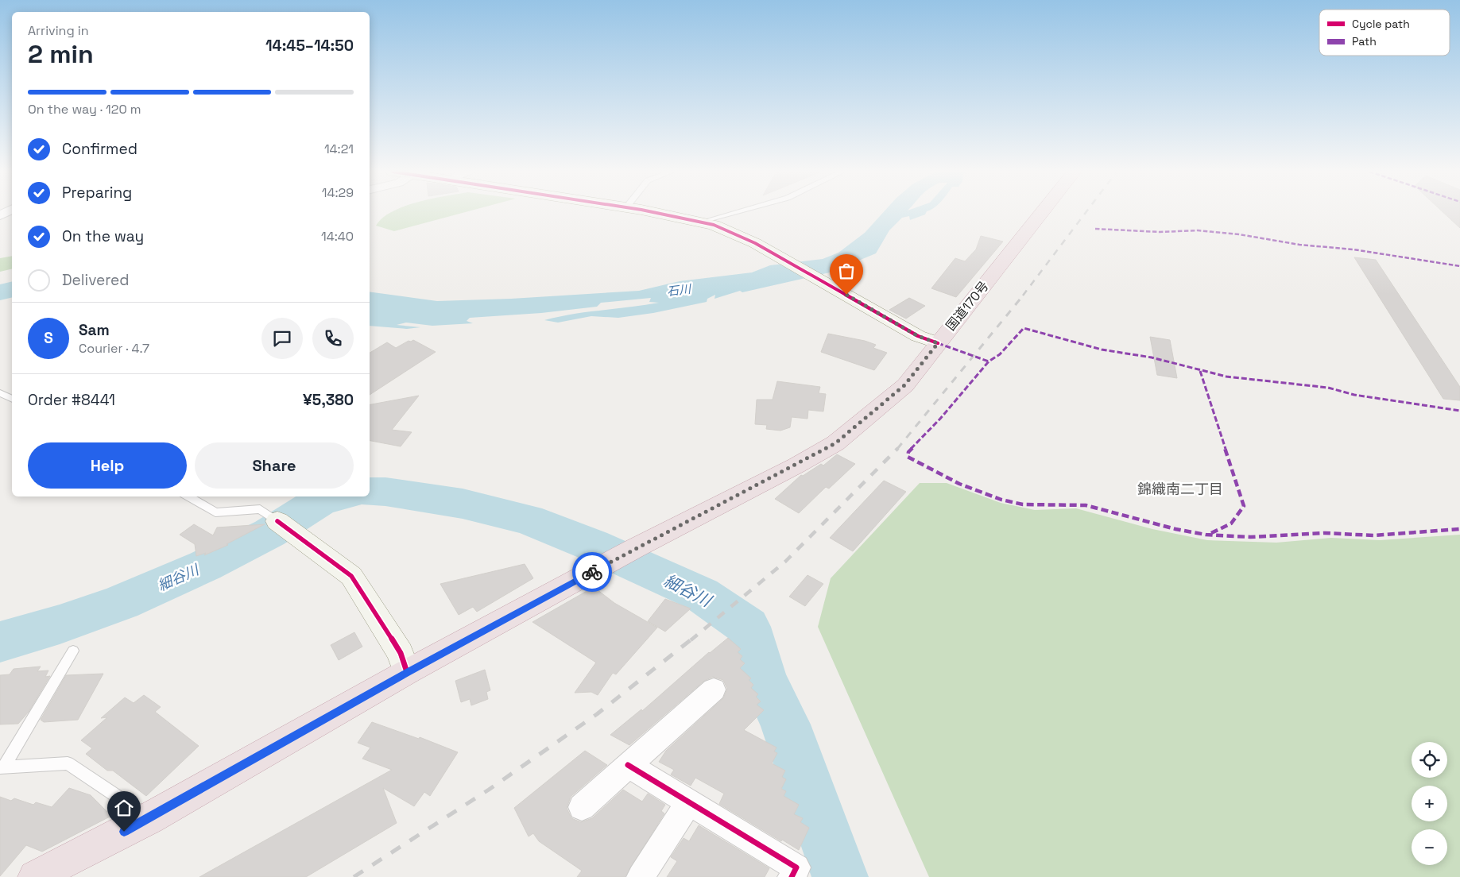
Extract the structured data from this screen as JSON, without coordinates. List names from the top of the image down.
{
  "streets": {
    "highway": ["国道170号"]
  },
  "districts": ["錦織南二丁目"],
  "water": ["石川", "細谷川"],
  "legend": ["Cycle path", "Path"],
  "page": {
    "heading": ["2 min", "Arriving in", "14:45–14:50"],
    "panel": [
      "Sam",
      "Courier · 4.7",
      "Order #8441",
      "¥5,380"
    ],
    "bar": "On the way · 120 m",
    "list": [
      ["Confirmed", "14:21"],
      ["Preparing", "14:29"],
      ["On the way", "14:40"],
      "Delivered"
    ],
    "round": "S",
    "buttons": ["Help", "Share"],
    "map_buttons": ["+", "−"]
  }
}
